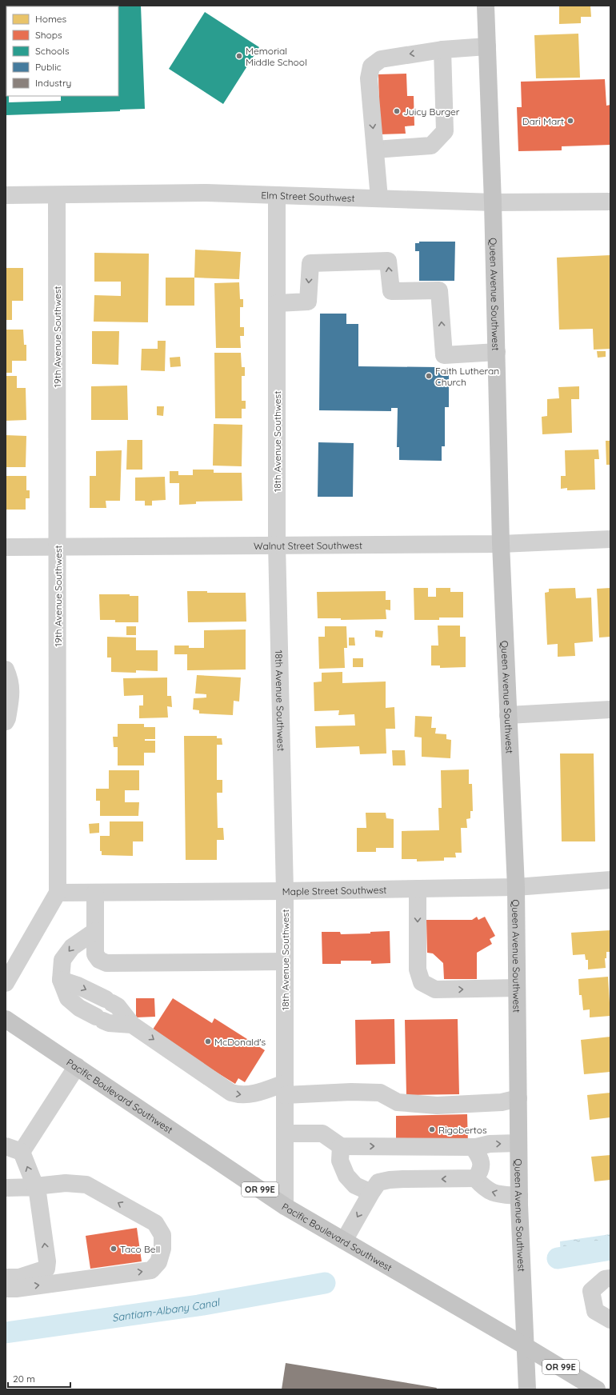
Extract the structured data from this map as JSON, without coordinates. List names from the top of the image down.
{
  "streets": {
    "main road": ["Queen Avenue Southwest", "Pacific Boulevard Southwest", "OR 99E"],
    "street": [
      "Elm Street Southwest",
      "19th Avenue Southwest",
      "18th Avenue Southwest",
      "Walnut Street Southwest",
      "Maple Street Southwest"
    ]
  },
  "crossings": [
    ["Elm Street Southwest", "Queen Avenue Southwest"],
    ["Elm Street Southwest", "19th Avenue Southwest"],
    ["Elm Street Southwest", "18th Avenue Southwest"],
    ["Queen Avenue Southwest", "Walnut Street Southwest"],
    ["Queen Avenue Southwest", "Maple Street Southwest"],
    ["Queen Avenue Southwest", "Pacific Boulevard Southwest"],
    ["19th Avenue Southwest", "Walnut Street Southwest"],
    ["19th Avenue Southwest", "Maple Street Southwest"],
    ["18th Avenue Southwest", "Walnut Street Southwest"],
    ["18th Avenue Southwest", "Maple Street Southwest"],
    ["18th Avenue Southwest", "Pacific Boulevard Southwest"]
  ],
  "water": ["Santiam-Albany Canal"],
  "places": [
    "Memorial Middle School",
    "Juicy Burger",
    "Dari Mart",
    "Faith Lutheran Church",
    "McDonald's",
    "Rigobertos",
    "Taco Bell"
  ],
  "legend": [
    "Homes",
    "Shops",
    "Schools",
    "Public",
    "Industry"
  ],
  "scale_bar": "20 m"
}
